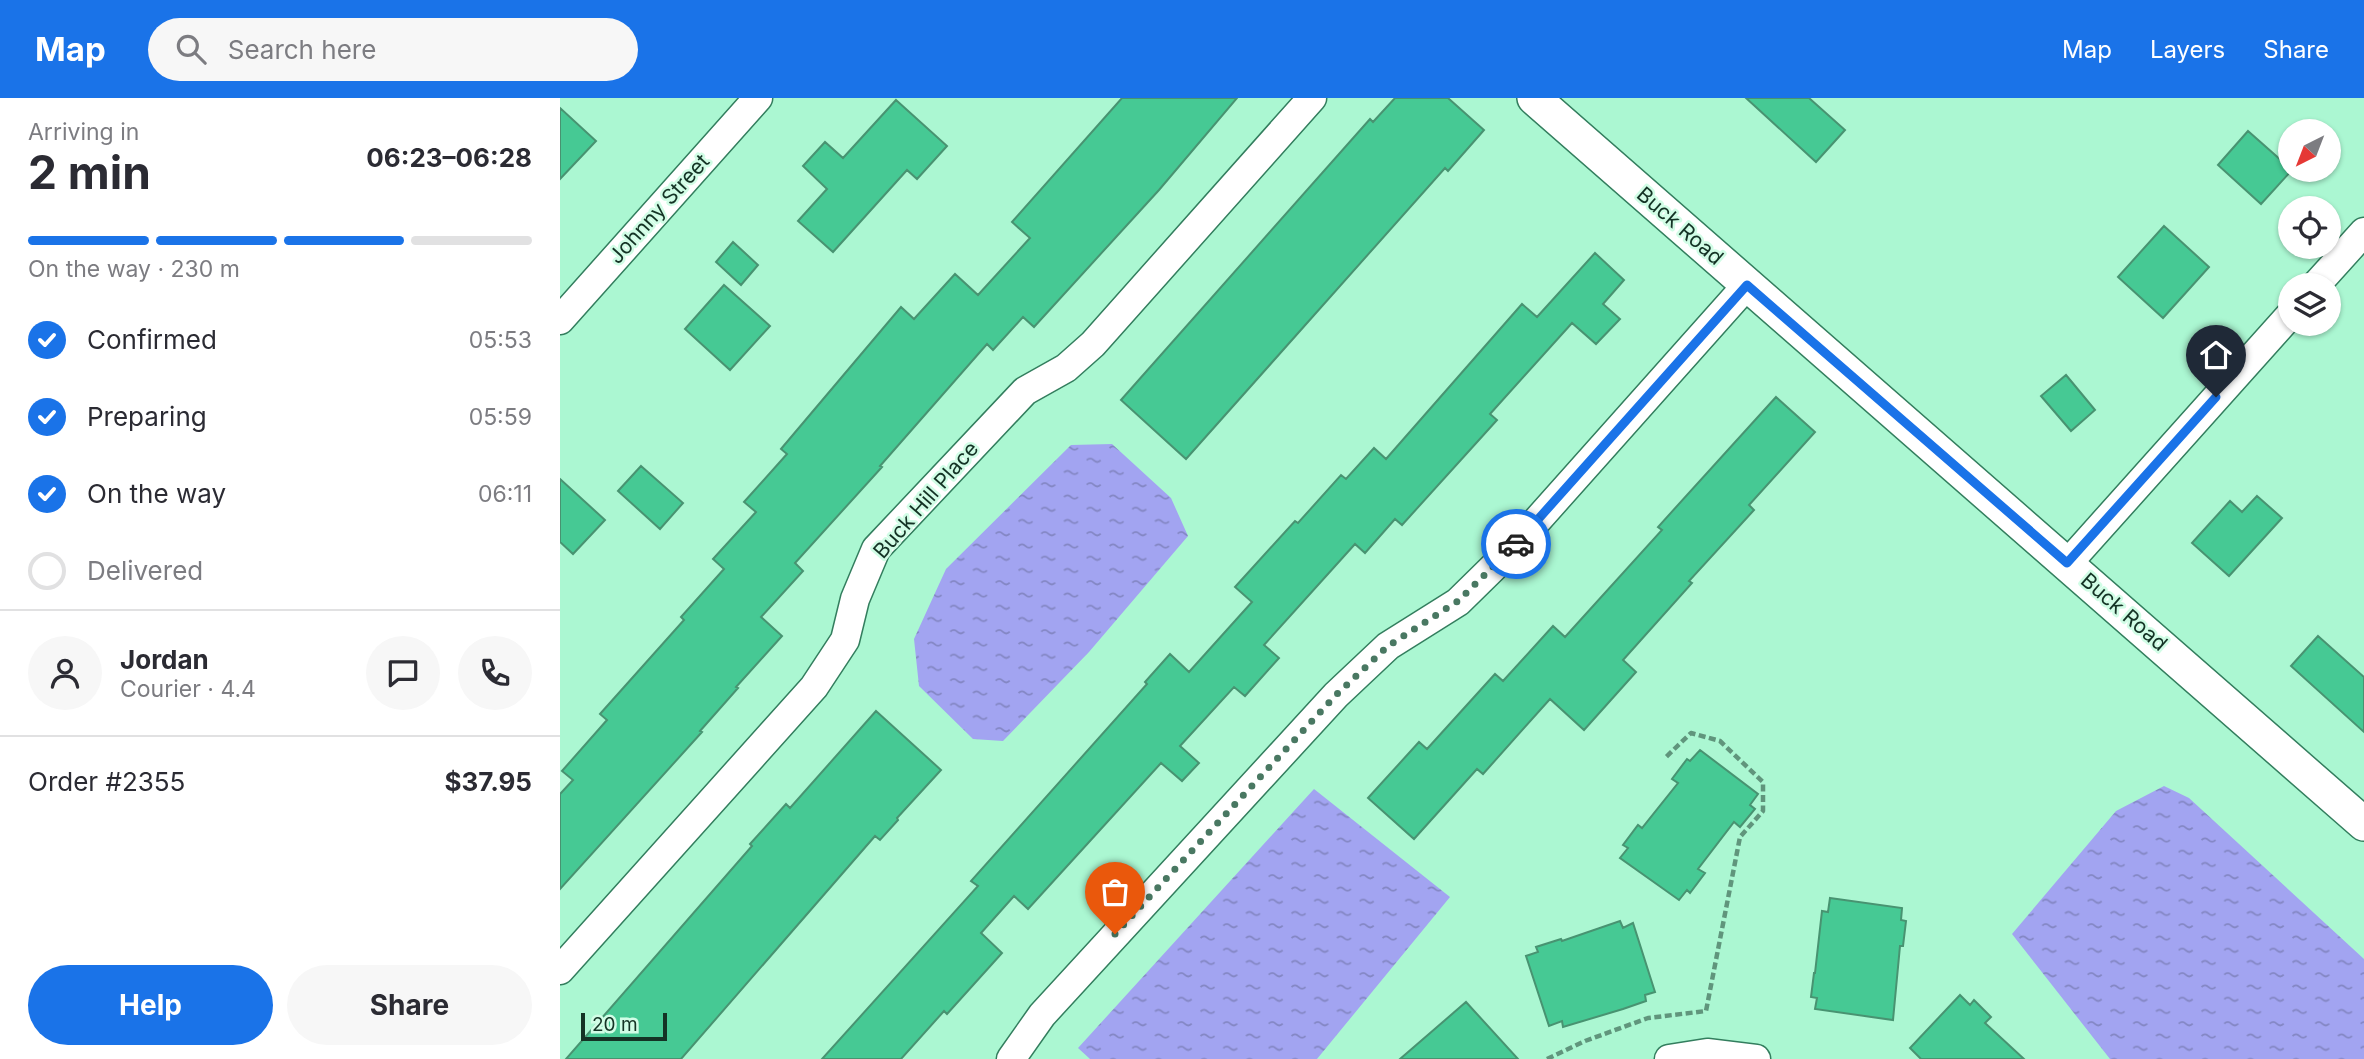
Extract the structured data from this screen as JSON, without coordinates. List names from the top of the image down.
{
  "streets": {
    "street": ["Johnny Street", "Buck Road", "Buck Hill Place"]
  },
  "scale_bar": "20 m",
  "north": "bottom left",
  "page": {
    "header": "Map",
    "search": "Search here",
    "nav": ["Map", "Layers", "Share"],
    "heading": ["2 min", "Arriving in", "06:23–06:28"],
    "panel": [
      "Jordan",
      "Courier · 4.4",
      "Order #2355",
      "$37.95"
    ],
    "bar": "On the way · 230 m",
    "list": [
      ["Confirmed", "05:53"],
      ["Preparing", "05:59"],
      ["On the way", "06:11"],
      "Delivered"
    ],
    "buttons": ["Help", "Share"],
    "scale": "20 m"
  }
}
